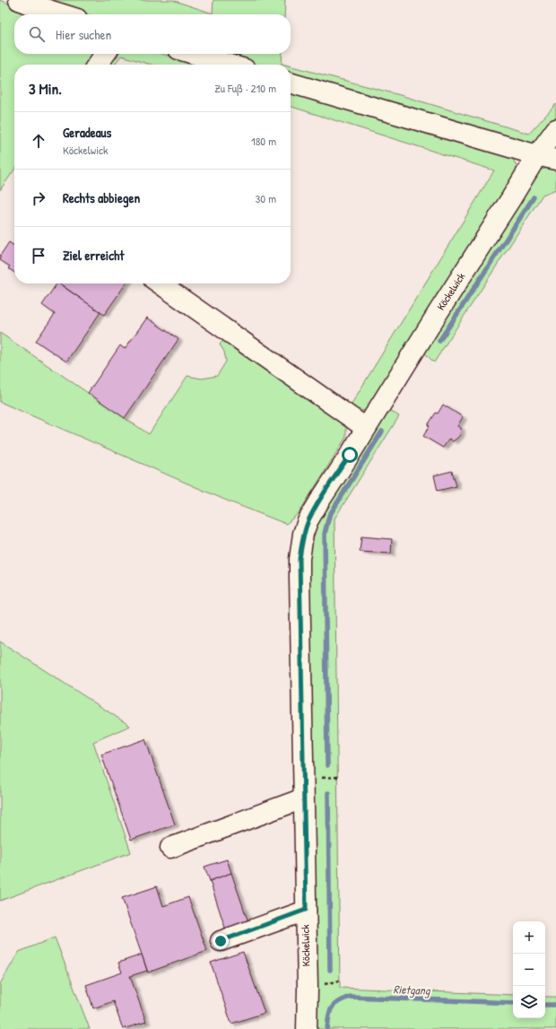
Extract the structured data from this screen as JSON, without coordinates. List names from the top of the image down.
{
  "streets": {
    "street": ["Köckelwick"]
  },
  "water": ["Rietgang"],
  "page": {
    "search": "Hier suchen",
    "heading": ["3 Min.", "Zu Fuß · 210 m"],
    "list": [
      ["Geradeaus", "Köckelwick", "180 m"],
      ["Rechts abbiegen", "30 m"],
      "Ziel erreicht"
    ],
    "map_buttons": ["+", "−"]
  }
}
